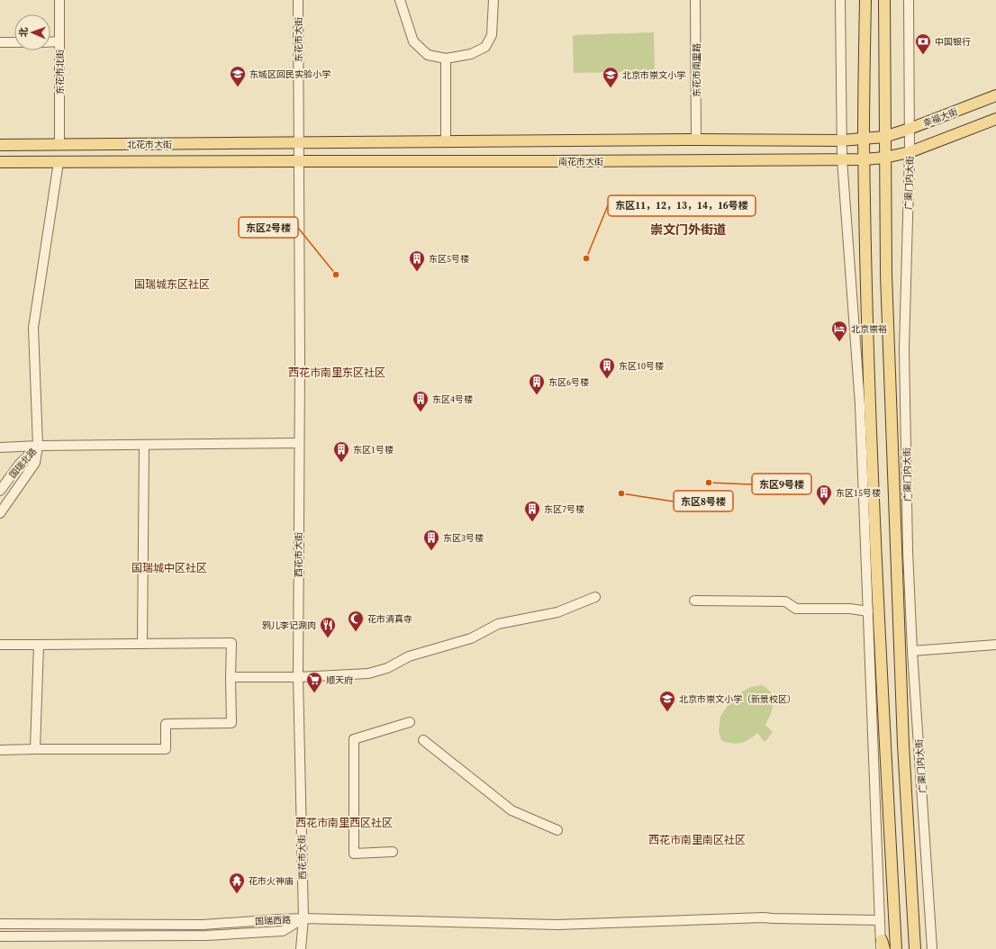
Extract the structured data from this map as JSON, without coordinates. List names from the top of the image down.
{
  "streets": {
    "main road": [
      "幸福大街",
      "北花市大街",
      "南花市大街",
      "广渠门内大街"
    ],
    "street": [
      "东花市大街",
      "东花市南里路",
      "东花市北街",
      "国瑞北路",
      "西花市大街",
      "国瑞西路"
    ]
  },
  "crossings": [
    ["东花市大街", "北花市大街"],
    ["东花市大街", "南花市大街"],
    ["东花市大街", "西花市大街"],
    ["东花市北街", "北花市大街"],
    ["幸福大街", "广渠门内大街"],
    ["北花市大街", "南花市大街"],
    ["北花市大街", "西花市大街"],
    ["南花市大街", "广渠门内大街"],
    ["南花市大街", "西花市大街"],
    ["西花市大街", "国瑞西路"]
  ],
  "districts": [
    "崇文门外街道",
    "国瑞城东区社区",
    "西花市南里东区社区",
    "国瑞城中区社区",
    "西花市南里西区社区",
    "西花市南里南区社区"
  ],
  "places": {
    "bank": ["中国银行"],
    "school or university": ["东城区回民实验小学", "北京市崇文小学", "北京市崇文小学（新景校区）"],
    "other": [
      "东区11，12，13，14，16号楼",
      "东区2号楼",
      "东区9号楼",
      "东区8号楼"
    ],
    "building": [
      "东区5号楼",
      "东区10号楼",
      "东区6号楼",
      "东区4号楼",
      "东区1号楼",
      "东区15号楼",
      "东区7号楼",
      "东区3号楼"
    ],
    "hotel": ["北京崇裕"],
    "mosque": ["花市清真寺"],
    "restaurant": ["鸦儿李记涮肉"],
    "supermarket": ["顺天府"],
    "temple": ["花市火神庙"]
  },
  "north": "left"
}
